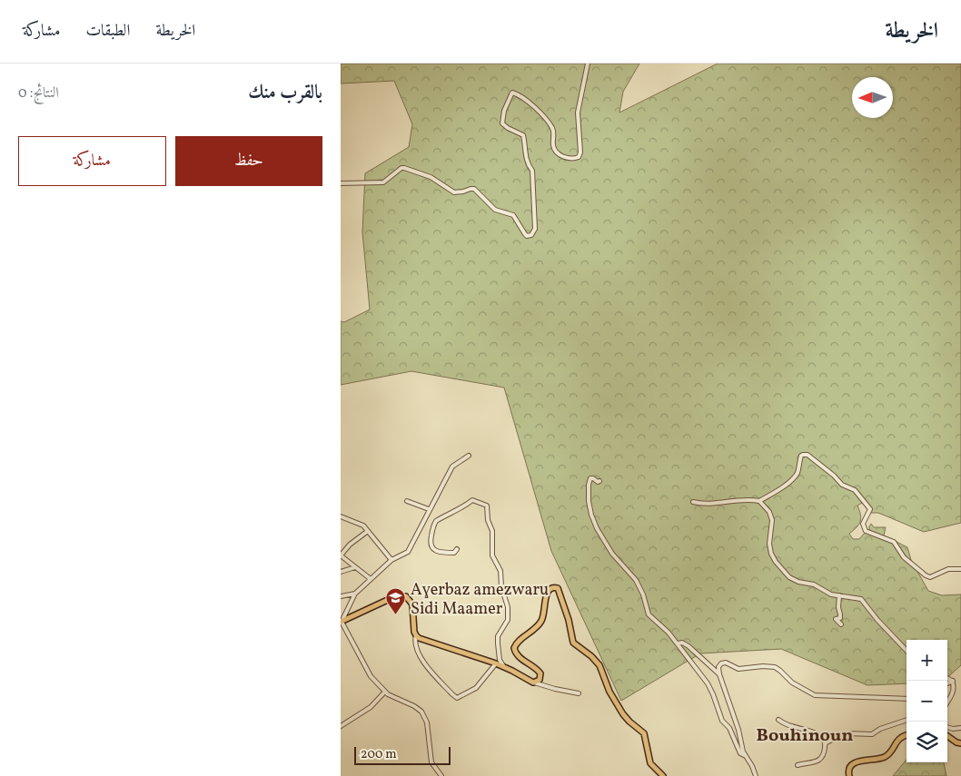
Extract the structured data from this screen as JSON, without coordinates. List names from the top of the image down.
{
  "districts": ["Bouhinoun"],
  "places": {
    "school or university": ["Aɣerbaz amezwaru Sidi Maamer"]
  },
  "scale_bar": "200 m",
  "north": "left",
  "page": {
    "header": "الخريطة",
    "nav": ["الخريطة", "الطبقات", "مشاركة"],
    "heading": ["بالقرب منك", "النتائج: 0"],
    "buttons": ["حفظ", "مشاركة"],
    "map_buttons": ["+", "−"],
    "scale": "200 m"
  }
}
